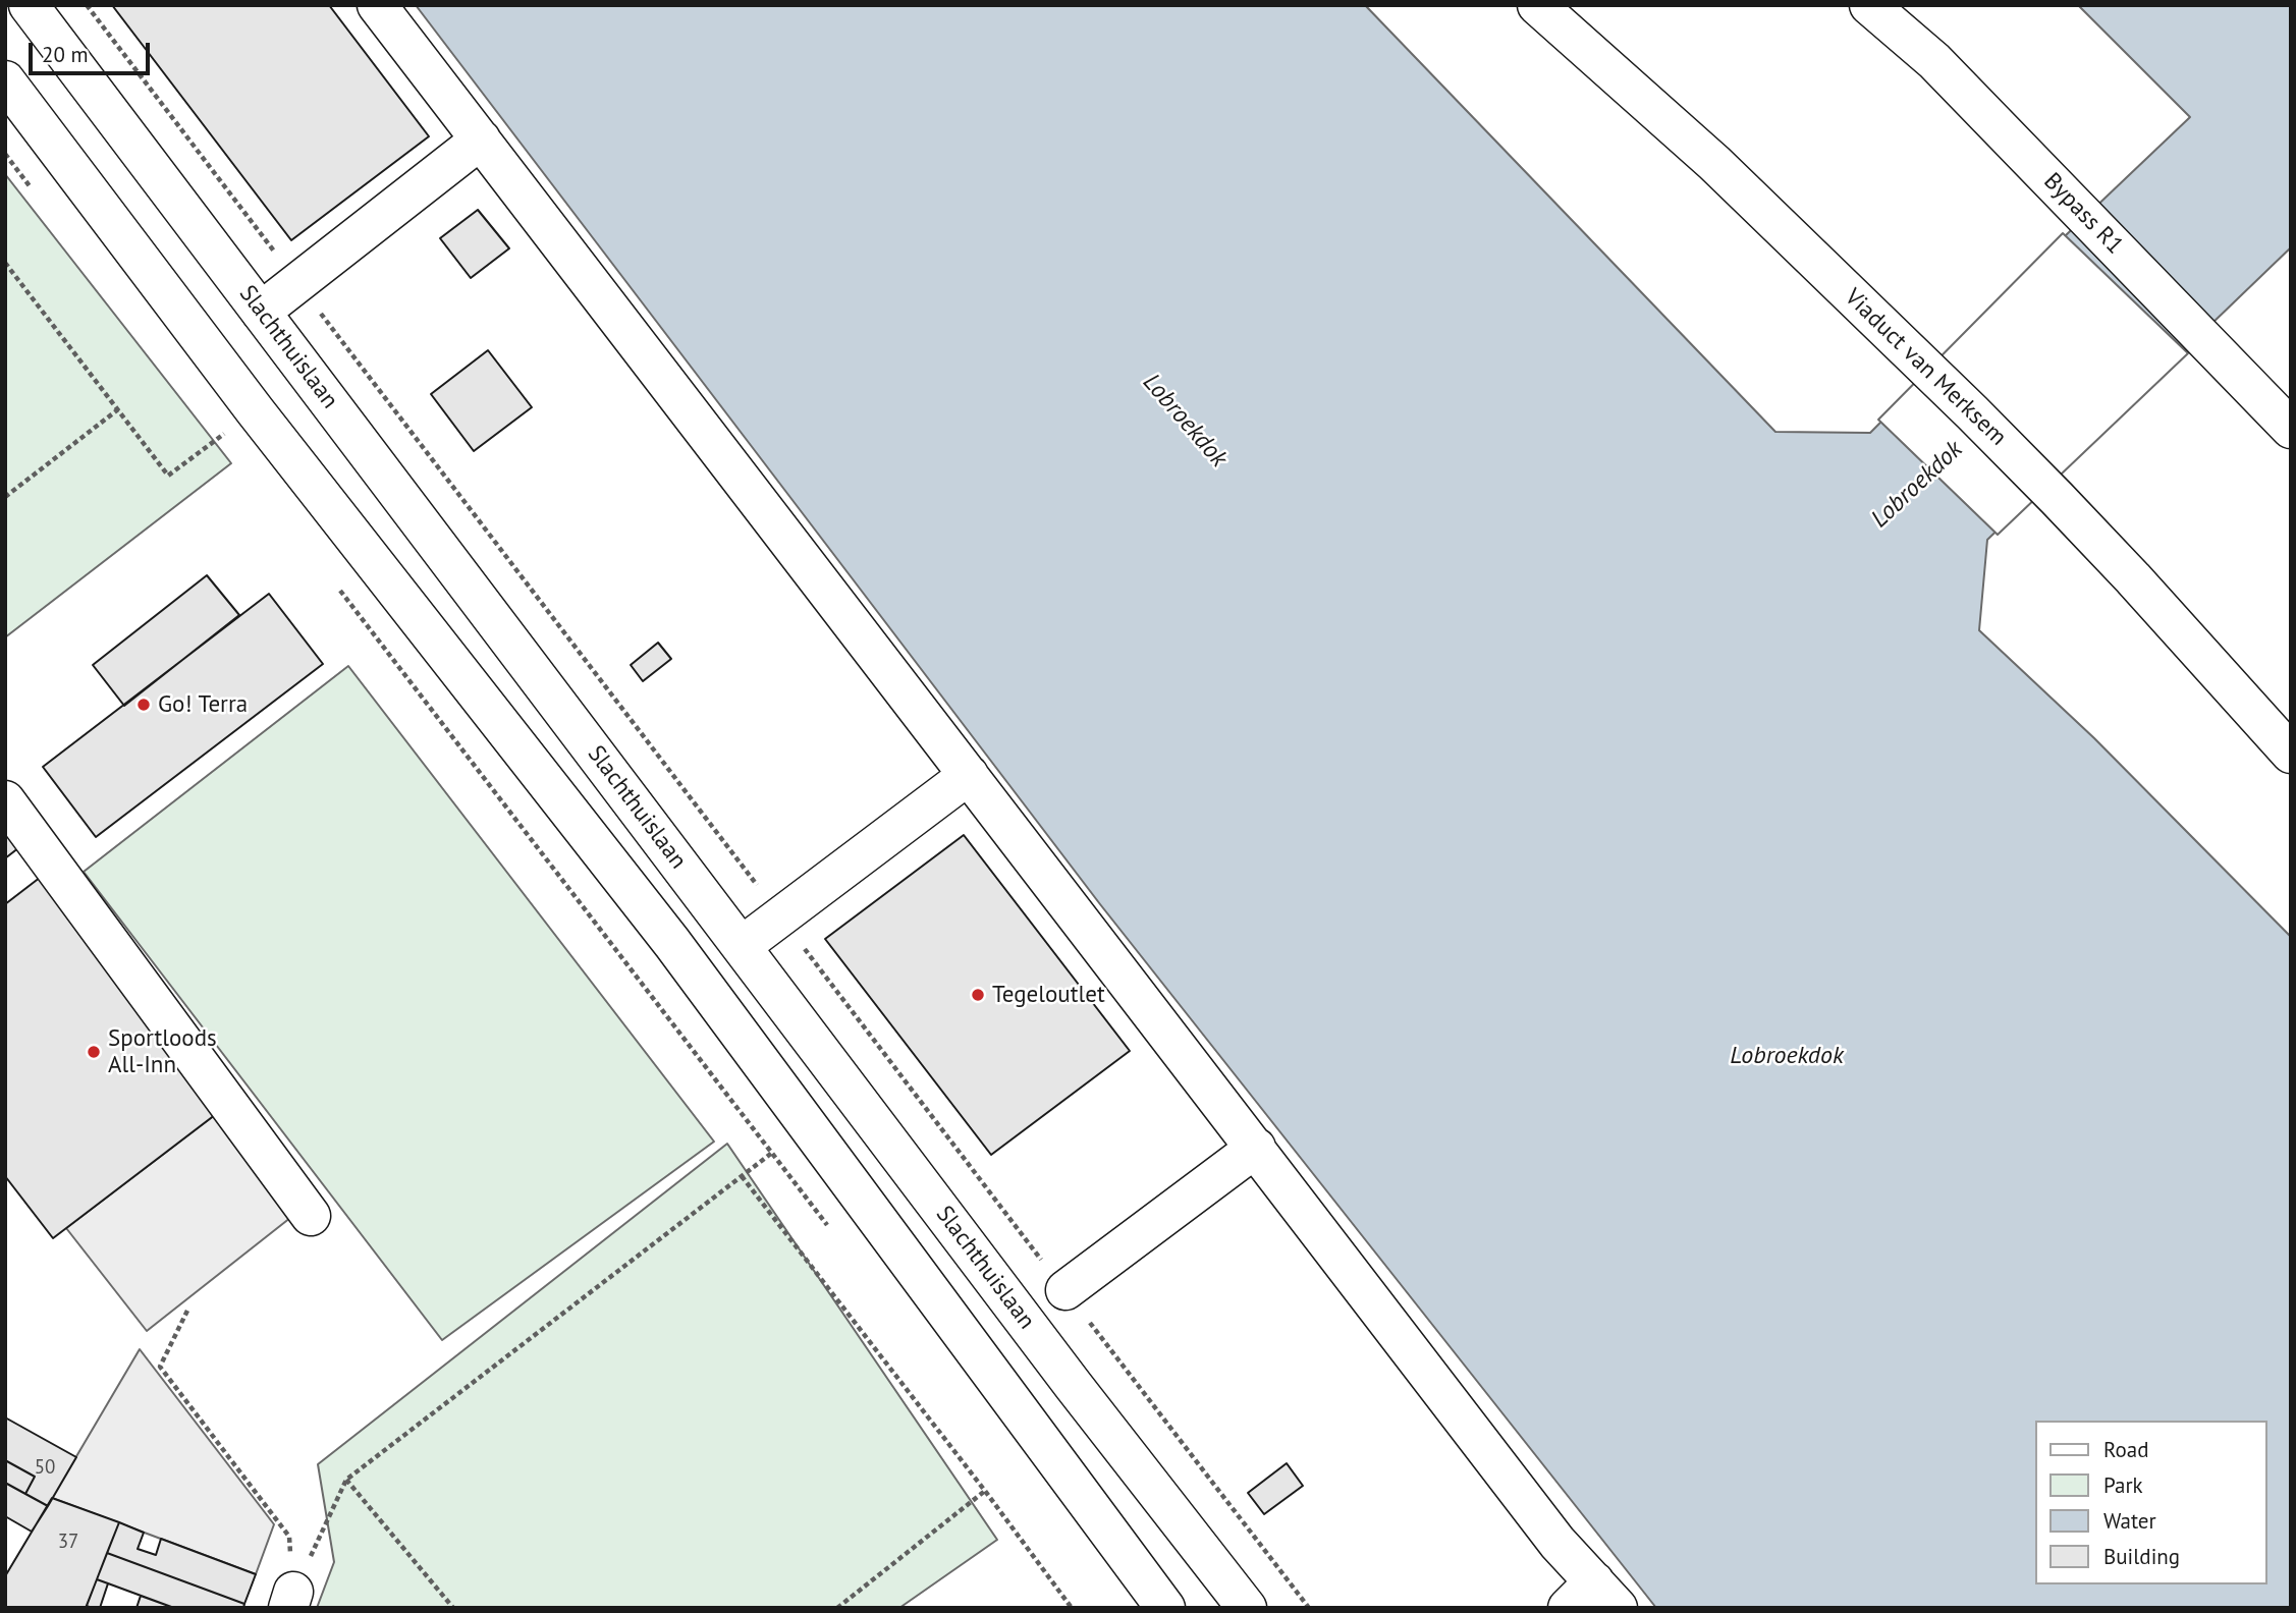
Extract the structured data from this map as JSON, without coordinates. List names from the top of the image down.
{
  "streets": {
    "main road": ["Bypass R1", "Slachthuislaan", "Viaduct van Merksem"]
  },
  "water": ["Lobroekdok"],
  "places": ["Go! Terra", "Tegeloutlet", "Sportloods All-Inn"],
  "house_numbers": ["50", "37"],
  "legend": [
    "Road",
    "Park",
    "Water",
    "Building"
  ],
  "scale_bar": "20 m"
}
